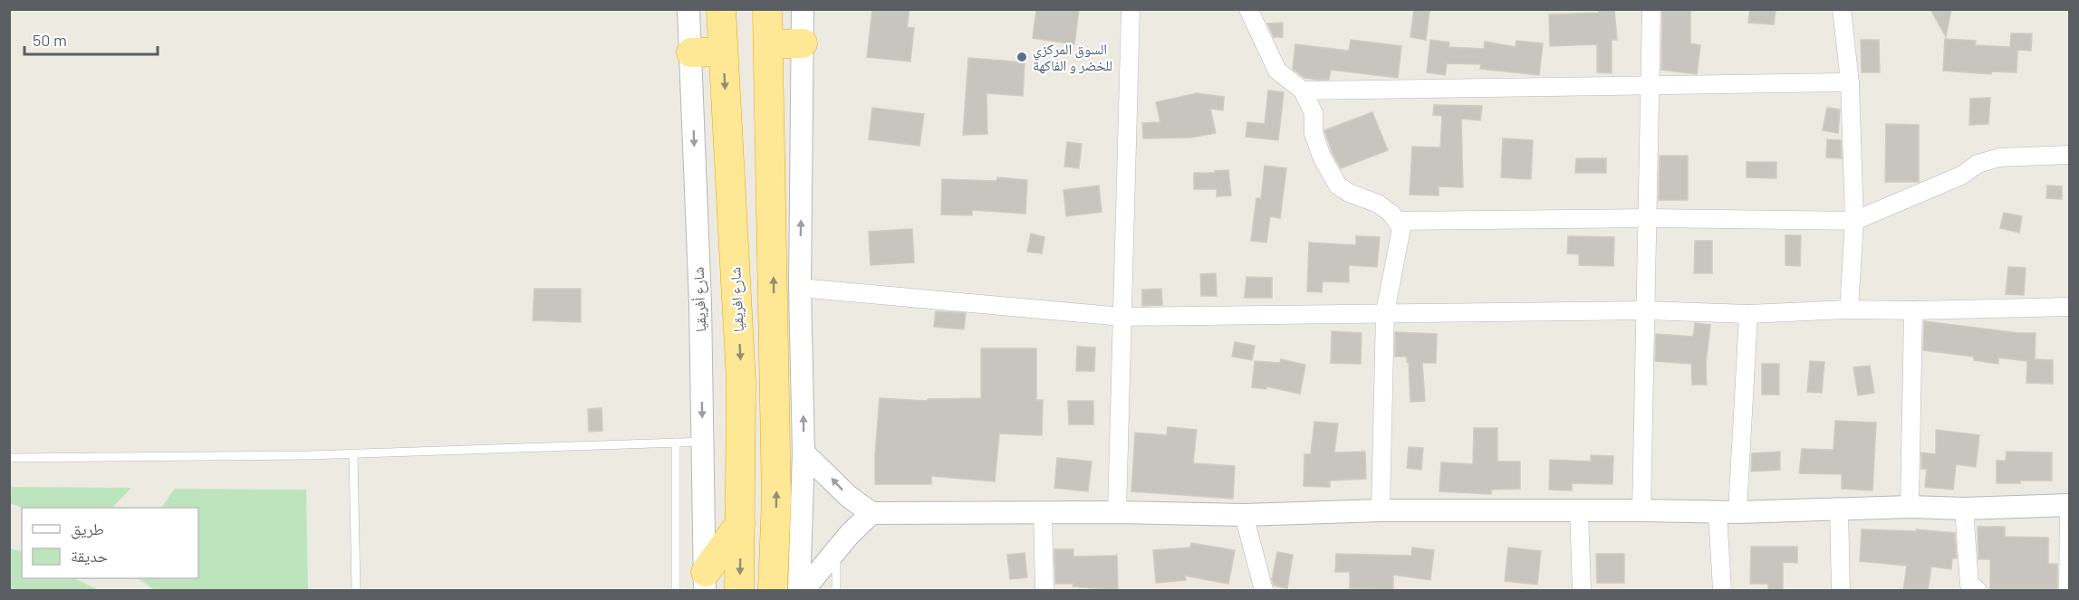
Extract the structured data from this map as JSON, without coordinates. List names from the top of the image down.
{
  "streets": {
    "highway": ["شارع افريقيا"],
    "street": ["شارع أفريقيا"]
  },
  "places": ["السوق المركزي للخضر و الفاكهة"],
  "legend": ["طريق", "حديقة"],
  "scale_bar": "50 m"
}
